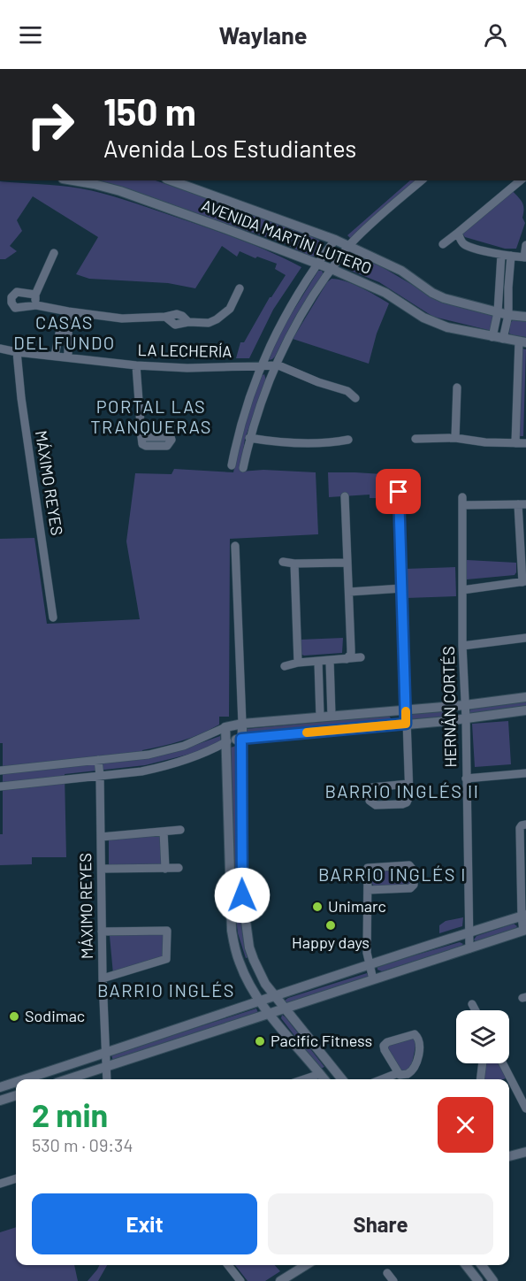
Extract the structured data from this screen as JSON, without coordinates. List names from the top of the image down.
{
  "streets": {
    "street": [
      "AVENIDA MARTÍN LUTERO",
      "LA LECHERÍA",
      "MÁXIMO REYES",
      "HERNÁN CORTÉS"
    ]
  },
  "crossings": [
    ["LA LECHERÍA", "MÁXIMO REYES"]
  ],
  "districts": [
    "CASAS DEL FUNDO",
    "PORTAL LAS TRANQUERAS",
    "BARRIO INGLÉS II",
    "BARRIO INGLÉS I",
    "BARRIO INGLÉS"
  ],
  "places": [
    "Unimarc",
    "Happy days",
    "Sodimac",
    "Pacific Fitness"
  ],
  "page": {
    "header": "Waylane",
    "turn": ["150 m", "Avenida Los Estudiantes"],
    "heading": ["2 min", "530 m · 09:34"],
    "buttons": ["Exit", "Share"]
  }
}
